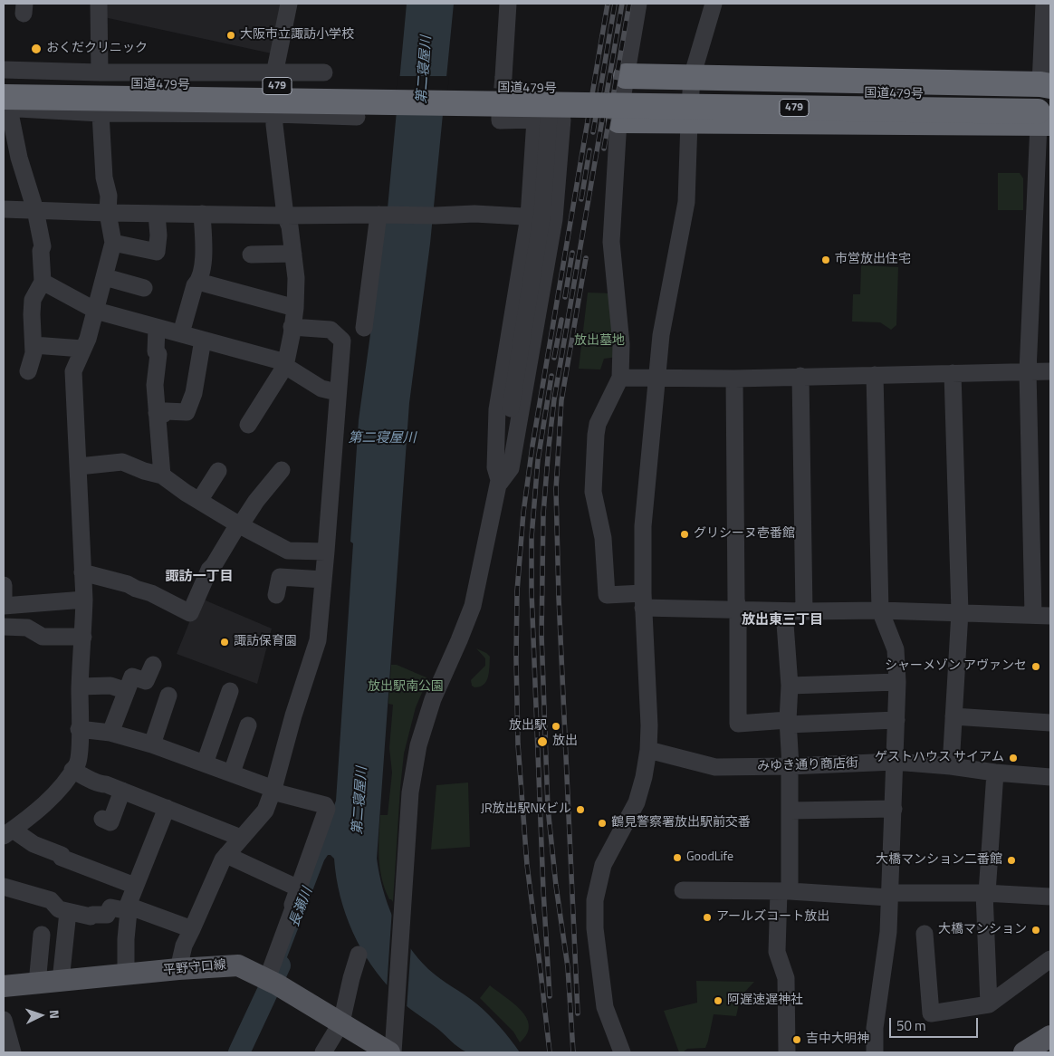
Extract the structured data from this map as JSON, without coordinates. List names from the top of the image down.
{
  "streets": {
    "highway": ["国道479号", "479"],
    "main road": ["平野守口線"],
    "street": ["みゆき通り商店街"]
  },
  "districts": ["諏訪一丁目", "放出東三丁目"],
  "water": ["第二寝屋川", "長瀬川"],
  "parks": ["放出墓地", "放出駅南公園"],
  "places": [
    "大阪市立諏訪小学校",
    "おくだクリニック",
    "市営放出住宅",
    "グリシーヌ壱番館",
    "諏訪保育園",
    "シャーメゾン アヴァンセ",
    "放出駅",
    "放出",
    "ゲストハウス サイアム",
    "JR放出駅NKビル",
    "鶴見警察署放出駅前交番",
    "GoodLife",
    "大橋マンション二番館",
    "アールズコート放出",
    "大橋マンション",
    "阿遅速遅神社",
    "吉中大明神"
  ],
  "scale_bar": "50 m",
  "north": "right"
}
